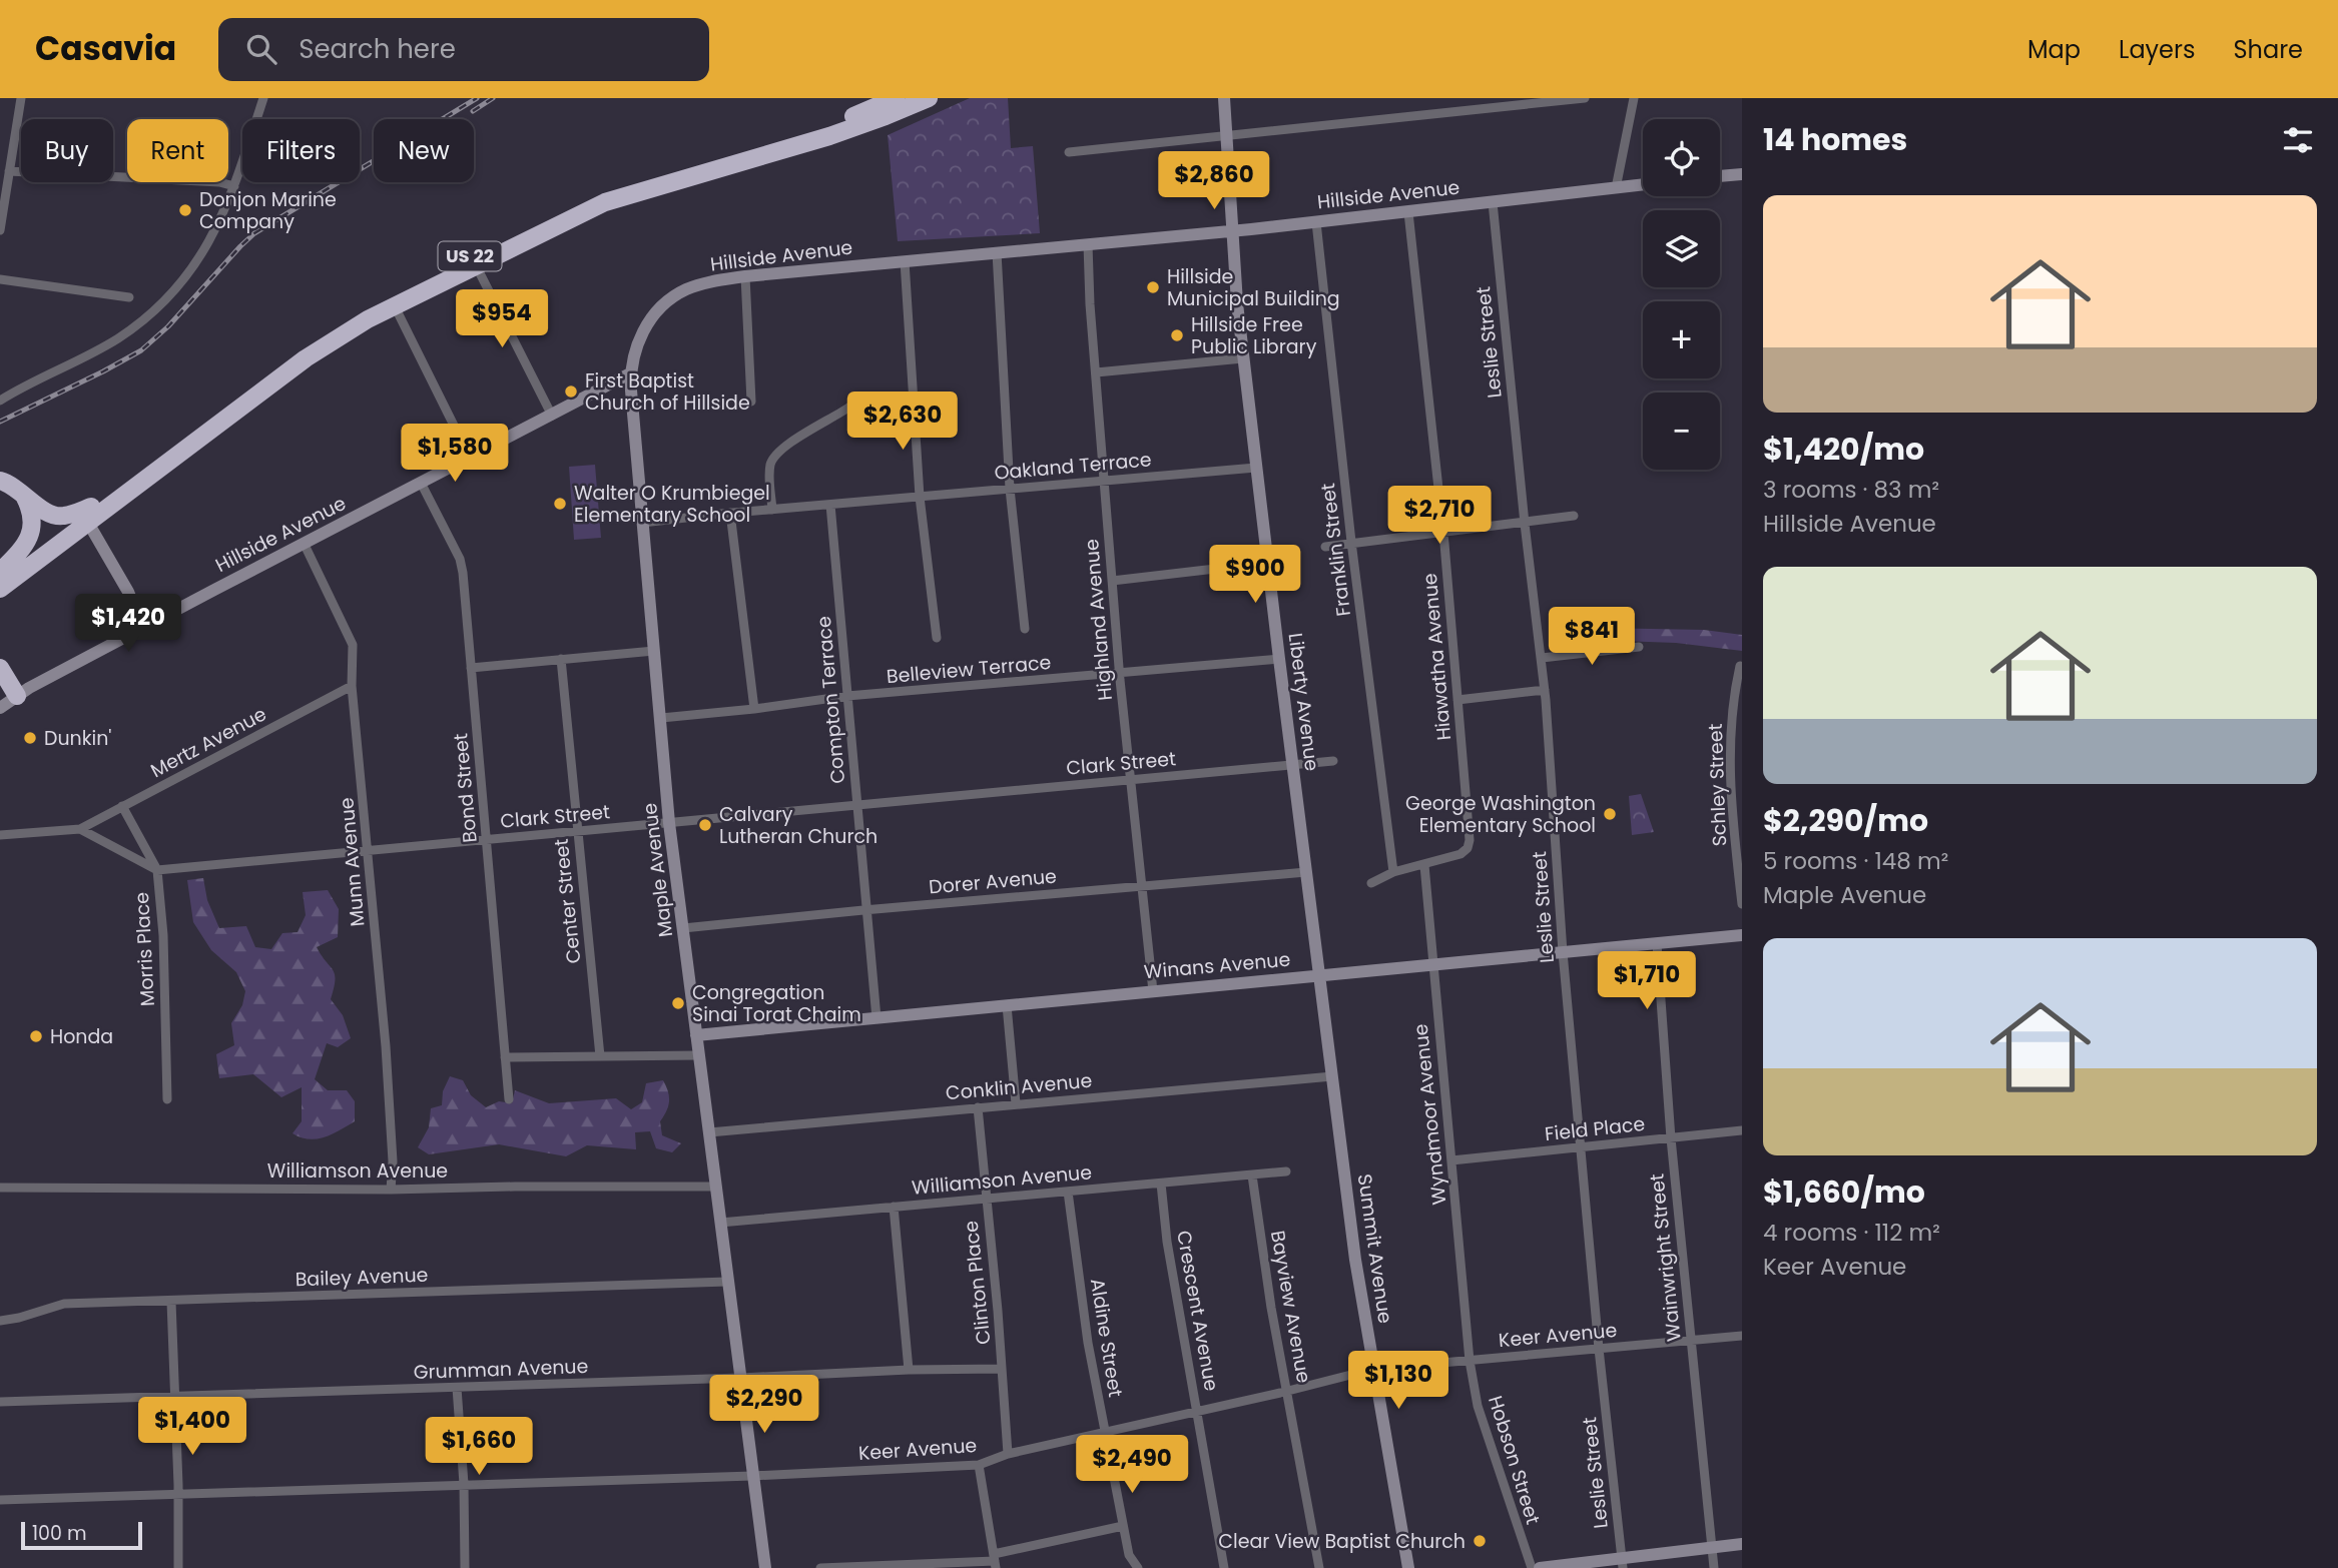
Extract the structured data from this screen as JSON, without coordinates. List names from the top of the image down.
{
  "streets": {
    "highway": ["US 22"],
    "street": [
      "Hillside Avenue",
      "Leslie Street",
      "Oakland Terrace",
      "Franklin Street",
      "Highland Avenue",
      "Hiawatha Avenue",
      "Belleview Terrace",
      "Compton Terrace",
      "Liberty Avenue",
      "Mertz Avenue",
      "Clark Street",
      "Schley Street",
      "Bond Street",
      "Munn Avenue",
      "Maple Avenue",
      "Dorer Avenue",
      "Center Street",
      "Morris Place",
      "Winans Avenue",
      "Conklin Avenue",
      "Wyndmoor Avenue",
      "Field Place",
      "Williamson Avenue",
      "Summit Avenue",
      "Wainwright Street",
      "Bailey Avenue",
      "Clinton Place",
      "Bayview Avenue",
      "Crescent Avenue",
      "Keer Avenue",
      "Aldine Street",
      "Grumman Avenue",
      "Hobson Street"
    ]
  },
  "crossings": [
    ["Hillside Avenue", "Leslie Street"],
    ["Hillside Avenue", "Franklin Street"],
    ["Hillside Avenue", "Highland Avenue"],
    ["Hillside Avenue", "Hiawatha Avenue"],
    ["Hillside Avenue", "Liberty Avenue"],
    ["Hillside Avenue", "Bond Street"],
    ["Hillside Avenue", "Munn Avenue"],
    ["Hillside Avenue", "Maple Avenue"],
    ["Leslie Street", "Winans Avenue"],
    ["Leslie Street", "Field Place"],
    ["Leslie Street", "Keer Avenue"],
    ["Oakland Terrace", "Highland Avenue"],
    ["Oakland Terrace", "Compton Terrace"],
    ["Oakland Terrace", "Liberty Avenue"],
    ["Oakland Terrace", "Maple Avenue"],
    ["Highland Avenue", "Belleview Terrace"],
    ["Highland Avenue", "Clark Street"],
    ["Highland Avenue", "Dorer Avenue"],
    ["Highland Avenue", "Winans Avenue"],
    ["Hiawatha Avenue", "Wyndmoor Avenue"],
    ["Belleview Terrace", "Compton Terrace"],
    ["Belleview Terrace", "Liberty Avenue"],
    ["Belleview Terrace", "Maple Avenue"],
    ["Compton Terrace", "Clark Street"],
    ["Compton Terrace", "Dorer Avenue"],
    ["Compton Terrace", "Winans Avenue"],
    ["Liberty Avenue", "Clark Street"],
    ["Liberty Avenue", "Dorer Avenue"],
    ["Liberty Avenue", "Winans Avenue"],
    ["Liberty Avenue", "Summit Avenue"],
    ["Mertz Avenue", "Munn Avenue"],
    ["Mertz Avenue", "Morris Place"],
    ["Clark Street", "Bond Street"],
    ["Clark Street", "Munn Avenue"],
    ["Clark Street", "Maple Avenue"],
    ["Clark Street", "Center Street"],
    ["Clark Street", "Morris Place"],
    ["Munn Avenue", "Williamson Avenue"],
    ["Maple Avenue", "Dorer Avenue"],
    ["Maple Avenue", "Winans Avenue"],
    ["Maple Avenue", "Conklin Avenue"],
    ["Maple Avenue", "Williamson Avenue"],
    ["Maple Avenue", "Bailey Avenue"],
    ["Maple Avenue", "Keer Avenue"],
    ["Maple Avenue", "Grumman Avenue"],
    ["Winans Avenue", "Wyndmoor Avenue"],
    ["Winans Avenue", "Summit Avenue"],
    ["Winans Avenue", "Wainwright Street"],
    ["Conklin Avenue", "Summit Avenue"],
    ["Conklin Avenue", "Clinton Place"],
    ["Wyndmoor Avenue", "Field Place"],
    ["Wyndmoor Avenue", "Keer Avenue"],
    ["Wyndmoor Avenue", "Hobson Street"],
    ["Field Place", "Wainwright Street"],
    ["Williamson Avenue", "Clinton Place"],
    ["Williamson Avenue", "Bayview Avenue"],
    ["Williamson Avenue", "Crescent Avenue"],
    ["Williamson Avenue", "Aldine Street"],
    ["Summit Avenue", "Keer Avenue"],
    ["Wainwright Street", "Keer Avenue"],
    ["Clinton Place", "Keer Avenue"],
    ["Clinton Place", "Grumman Avenue"],
    ["Bayview Avenue", "Keer Avenue"],
    ["Crescent Avenue", "Keer Avenue"],
    ["Keer Avenue", "Aldine Street"],
    ["Keer Avenue", "Hobson Street"]
  ],
  "places": [
    "Donjon Marine Company",
    "Hillside Municipal Building",
    "Hillside Free Public Library",
    "First Baptist Church of Hillside",
    "Walter O Krumbiegel Elementary School",
    "Dunkin'",
    "George Washington Elementary School",
    "Calvary Lutheran Church",
    "Congregation Sinai Torat Chaim",
    "Honda",
    "Clear View Baptist Church"
  ],
  "scale_bar": "100 m",
  "page": {
    "header": "Casavia",
    "search": "Search here",
    "nav": ["Map", "Layers", "Share"],
    "heading": "14 homes",
    "map_buttons": ["+", "−"],
    "chip": [
      "Buy",
      "Rent",
      "Filters",
      "New"
    ],
    "price": [
      "$2,860",
      "$954",
      "$2,630",
      "$1,580",
      "$2,710",
      "$900",
      "$1,420",
      "$841",
      "$1,710",
      "$1,130",
      "$2,290",
      "$1,400",
      "$1,660",
      "$2,490"
    ],
    "list": [
      {
        "name": "$1,420/mo",
        "note": "3 rooms · 83 m² · Hillside Avenue"
      },
      {
        "name": "$2,290/mo",
        "note": "5 rooms · 148 m² · Maple Avenue"
      },
      {
        "name": "$1,660/mo",
        "note": "4 rooms · 112 m² · Keer Avenue"
      }
    ],
    "scale": "100 m"
  }
}
